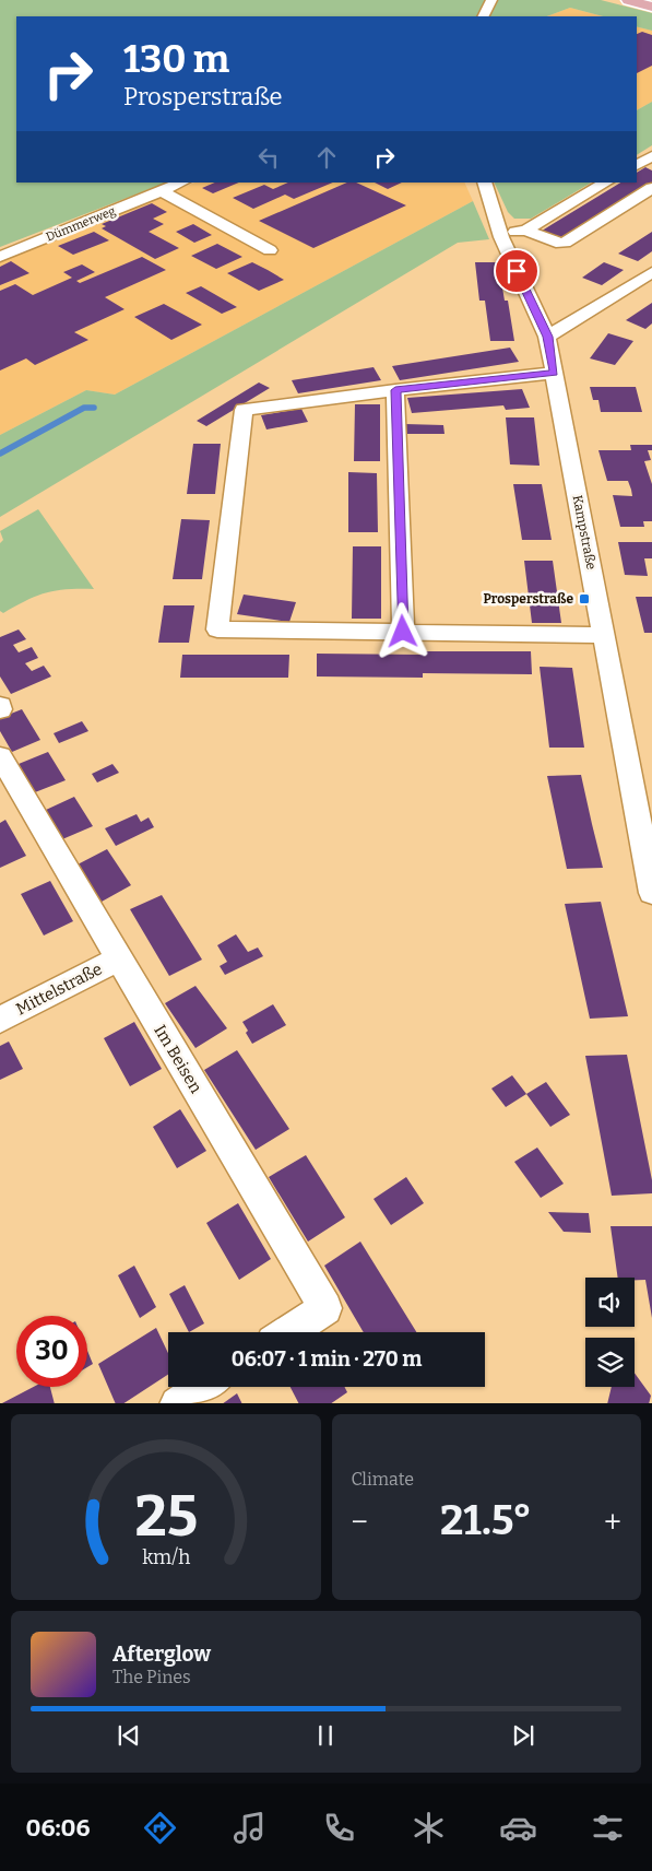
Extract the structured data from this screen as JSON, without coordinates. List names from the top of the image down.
{
  "streets": {
    "street": [
      "Dümmerweg",
      "Kampstraße",
      "Mittelstraße",
      "Im Beisen"
    ]
  },
  "crossings": [
    ["Mittelstraße", "Im Beisen"]
  ],
  "places": {
    "transit": ["Prosperstraße"]
  },
  "page": {
    "turn": ["130 m", "Prosperstraße"],
    "limit": "30",
    "trip": "06:07 · 1 min · 270 m",
    "tile": "Climate",
    "heat": ["−", "21.5°", "+"],
    "song": ["Afterglow", "The Pines"],
    "tabs": "06:06",
    "gauge": ["25", "km/h"]
  }
}
